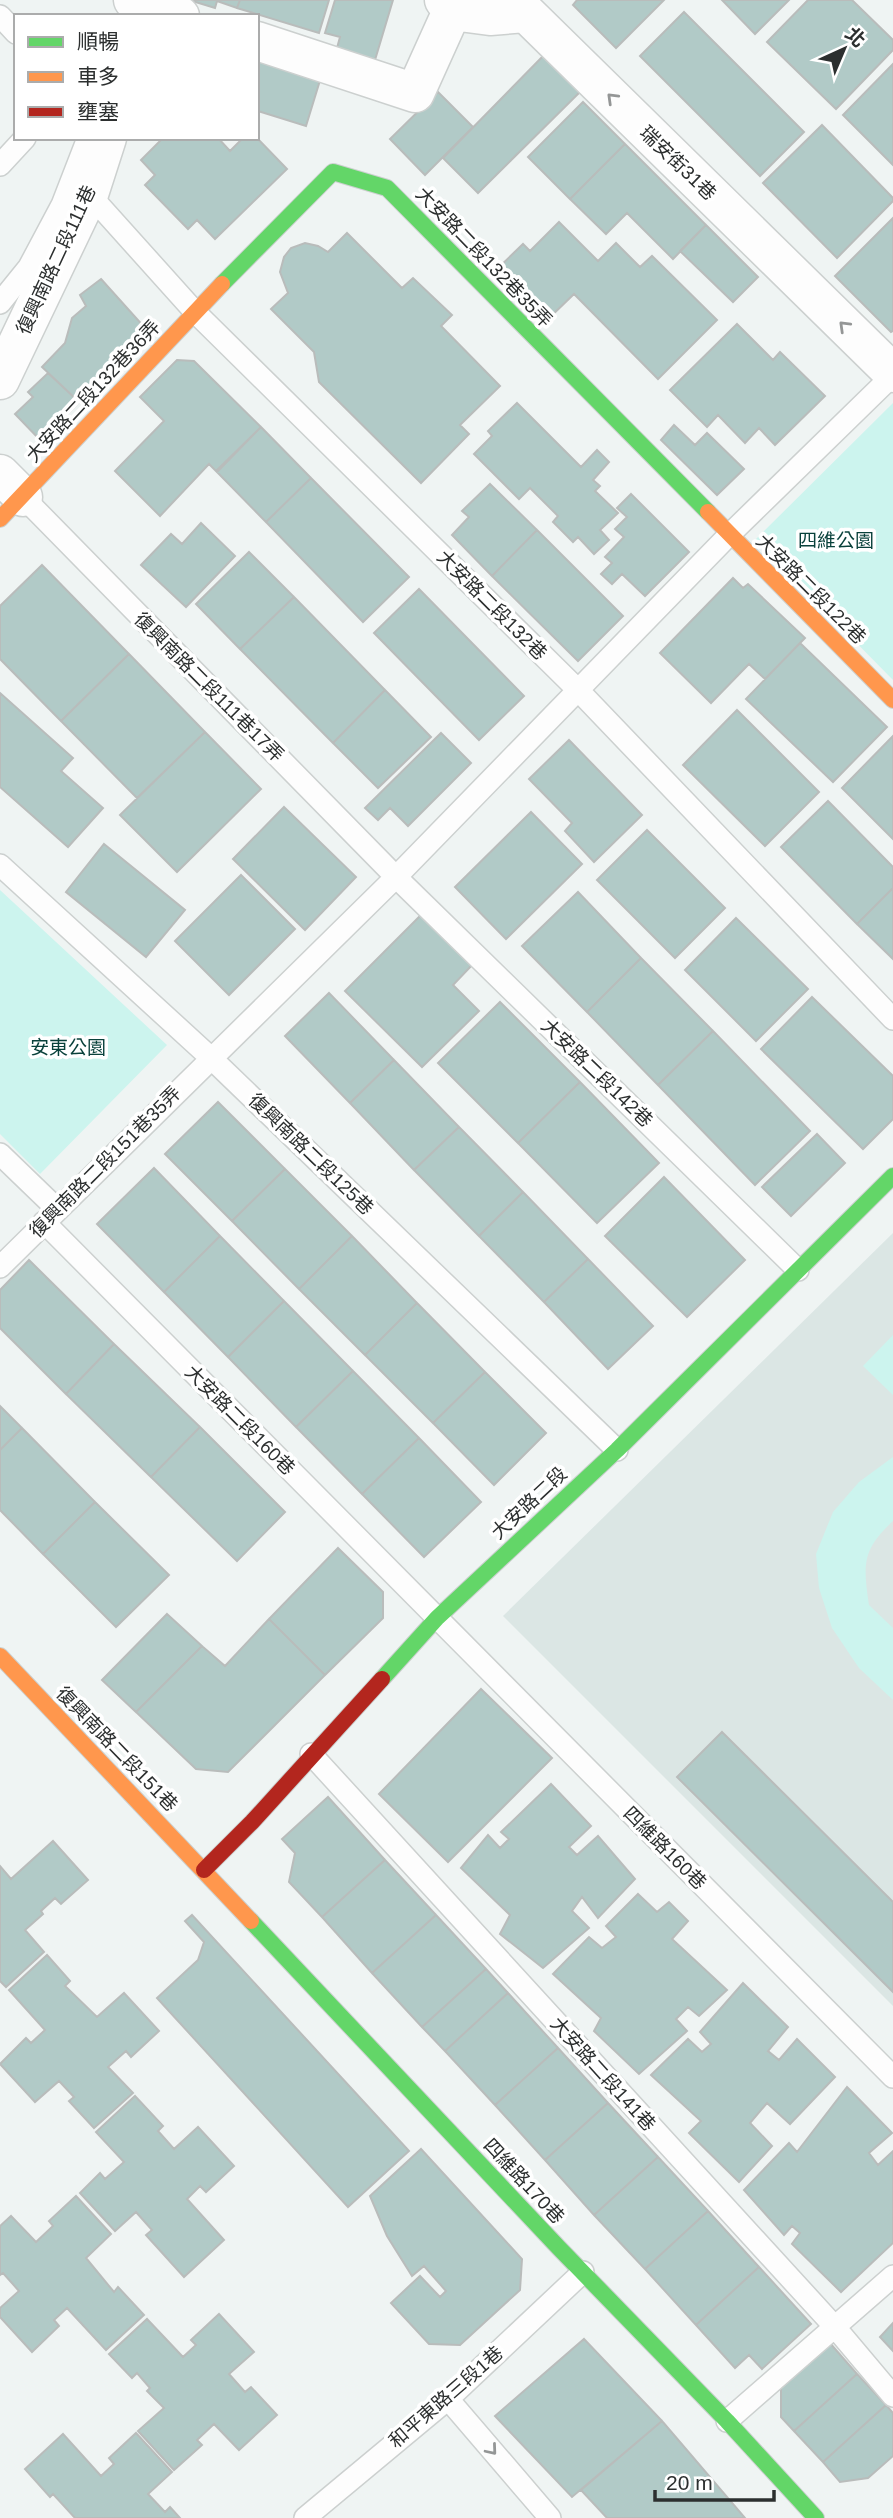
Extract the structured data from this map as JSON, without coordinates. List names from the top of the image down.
{
  "streets": {
    "street": [
      "瑞安街31巷",
      "大安路二段132巷35弄",
      "復興南路二段111巷",
      "大安路二段132巷36弄",
      "大安路二段122巷",
      "大安路二段",
      "復興南路二段151巷",
      "四維路170巷"
    ],
    "lane": [
      "大安路二段132巷",
      "復興南路二段111巷17弄",
      "大安路二段142巷",
      "復興南路二段125巷",
      "復興南路二段151巷35弄",
      "大安路二段160巷",
      "四維路160巷",
      "大安路二段141巷",
      "和平東路三段1巷"
    ]
  },
  "crossings": [
    ["瑞安街31巷", "復興南路二段151巷35弄"],
    ["大安路二段132巷35弄", "大安路二段132巷36弄"],
    ["大安路二段132巷35弄", "大安路二段122巷"],
    ["大安路二段132巷35弄", "大安路二段132巷"],
    ["大安路二段132巷35弄", "復興南路二段151巷35弄"],
    ["復興南路二段111巷", "大安路二段132巷"],
    ["大安路二段132巷36弄", "大安路二段132巷"],
    ["大安路二段132巷36弄", "復興南路二段111巷17弄"],
    ["大安路二段122巷", "復興南路二段151巷35弄"],
    ["大安路二段132巷", "復興南路二段151巷35弄"],
    ["復興南路二段111巷17弄", "大安路二段142巷"],
    ["復興南路二段111巷17弄", "復興南路二段151巷35弄"],
    ["大安路二段142巷", "復興南路二段151巷35弄"],
    ["大安路二段142巷", "大安路二段"],
    ["復興南路二段125巷", "復興南路二段151巷35弄"],
    ["復興南路二段125巷", "大安路二段"],
    ["復興南路二段151巷35弄", "大安路二段160巷"],
    ["大安路二段160巷", "大安路二段"],
    ["大安路二段160巷", "四維路160巷"],
    ["大安路二段", "復興南路二段151巷"],
    ["大安路二段", "四維路160巷"],
    ["大安路二段", "大安路二段141巷"],
    ["大安路二段", "四維路170巷"],
    ["復興南路二段151巷", "四維路170巷"],
    ["四維路170巷", "和平東路三段1巷"]
  ],
  "one_way": ["瑞安街31巷"],
  "parks": ["四維公園", "安東公園"],
  "legend": ["順暢", "車多", "壅塞"],
  "scale_bar": "20 m",
  "north": "top right"
}
